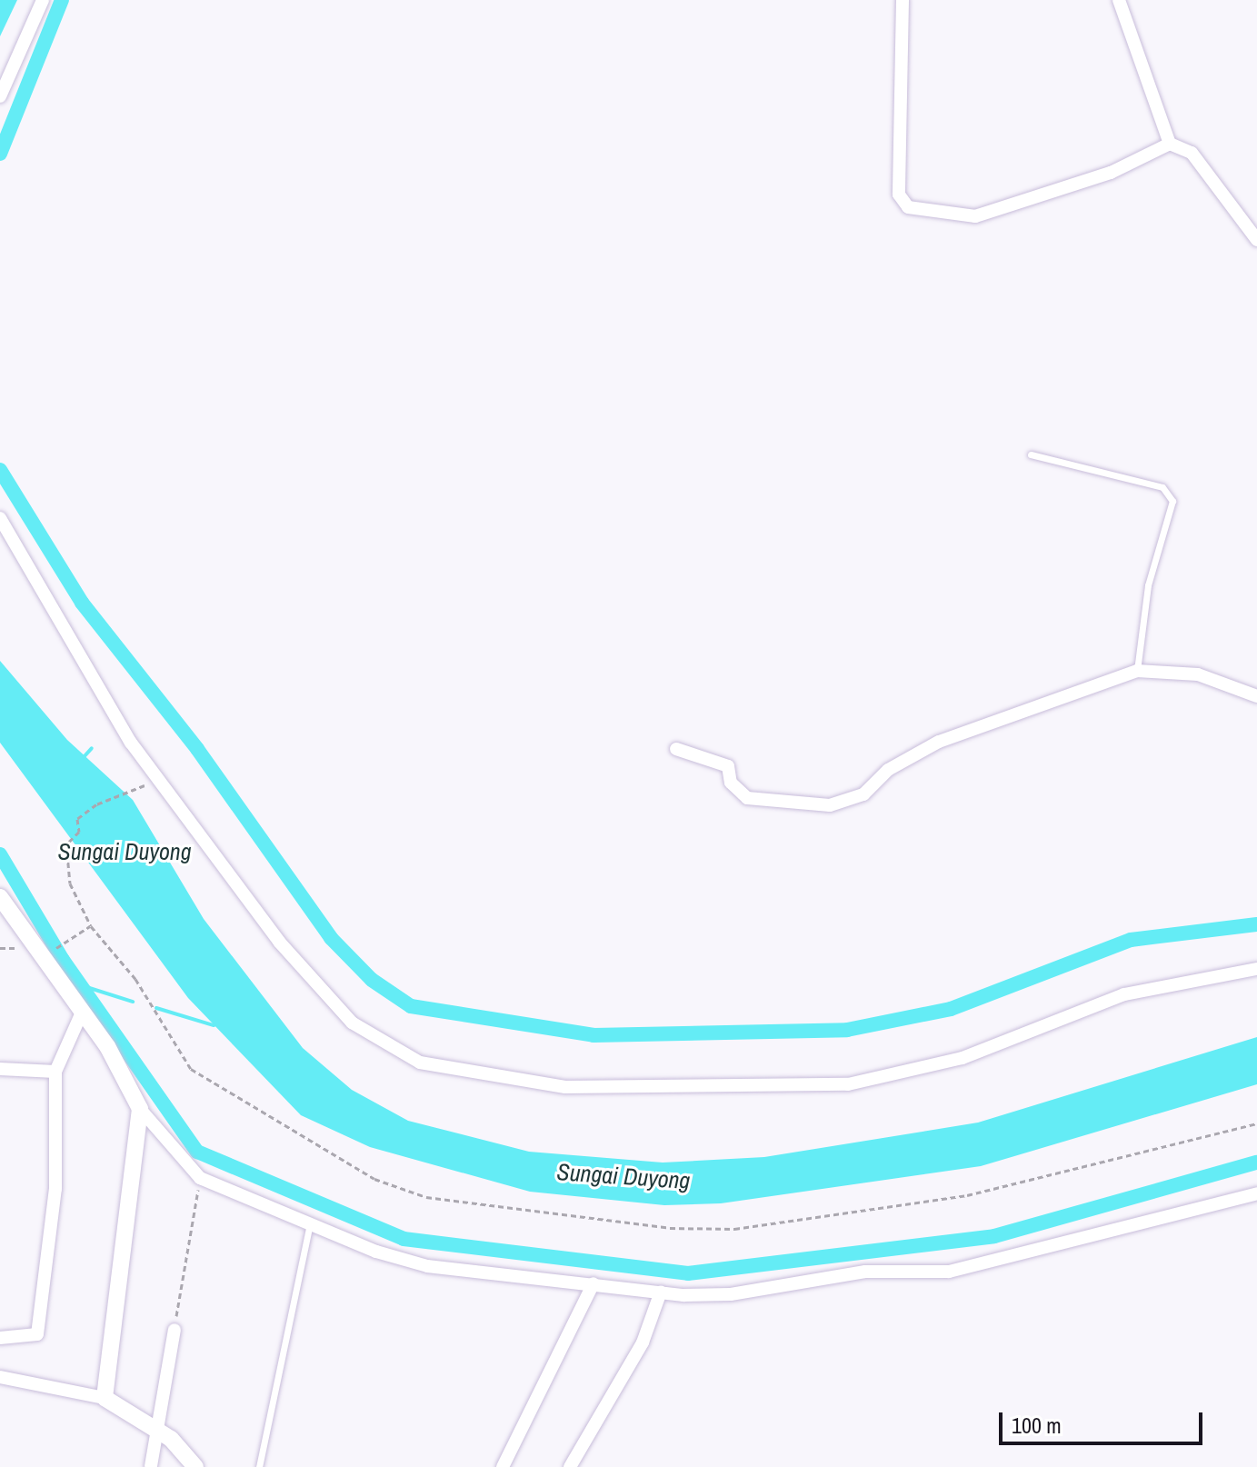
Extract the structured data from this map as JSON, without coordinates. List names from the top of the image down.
{
  "water": ["Sungai Duyong"],
  "scale_bar": "100 m"
}
